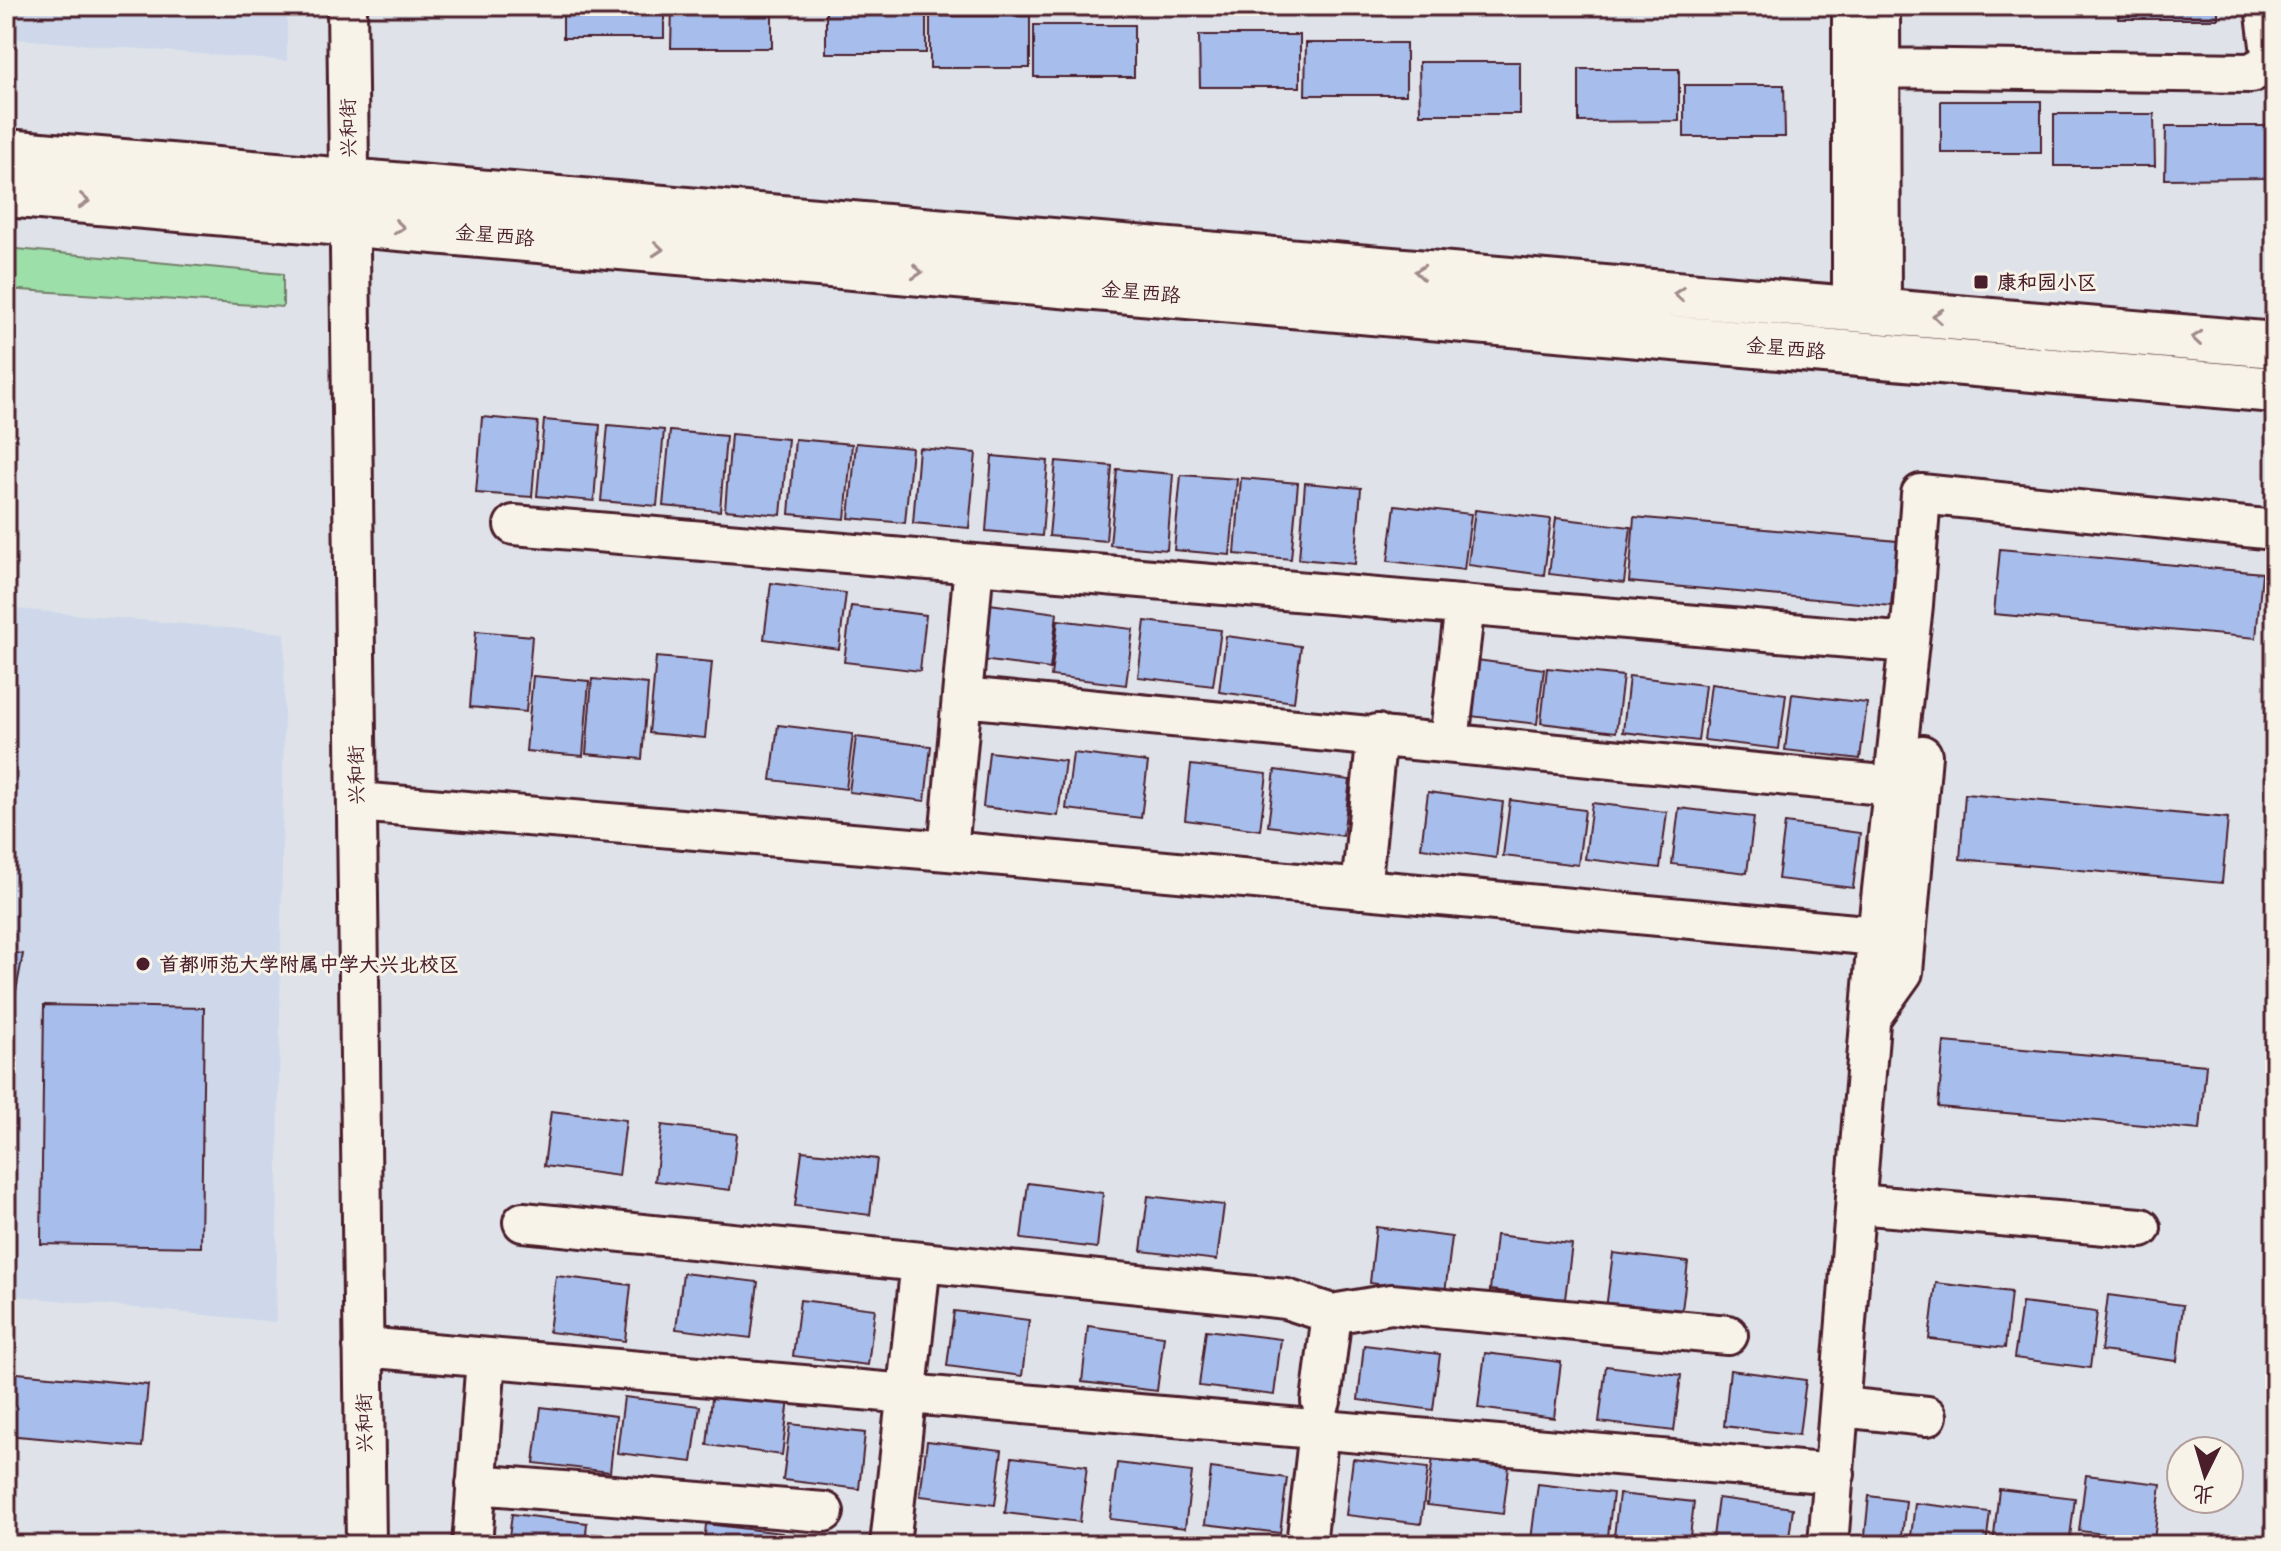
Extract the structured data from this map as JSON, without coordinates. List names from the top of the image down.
{
  "streets": {
    "main road": ["金星西路"],
    "street": ["兴和街"]
  },
  "crossings": [
    ["兴和街", "金星西路"]
  ],
  "places": {
    "transit": ["康和园小区"],
    "other": ["首都师范大学附属中学大兴北校区"]
  },
  "north": "bottom"
}
